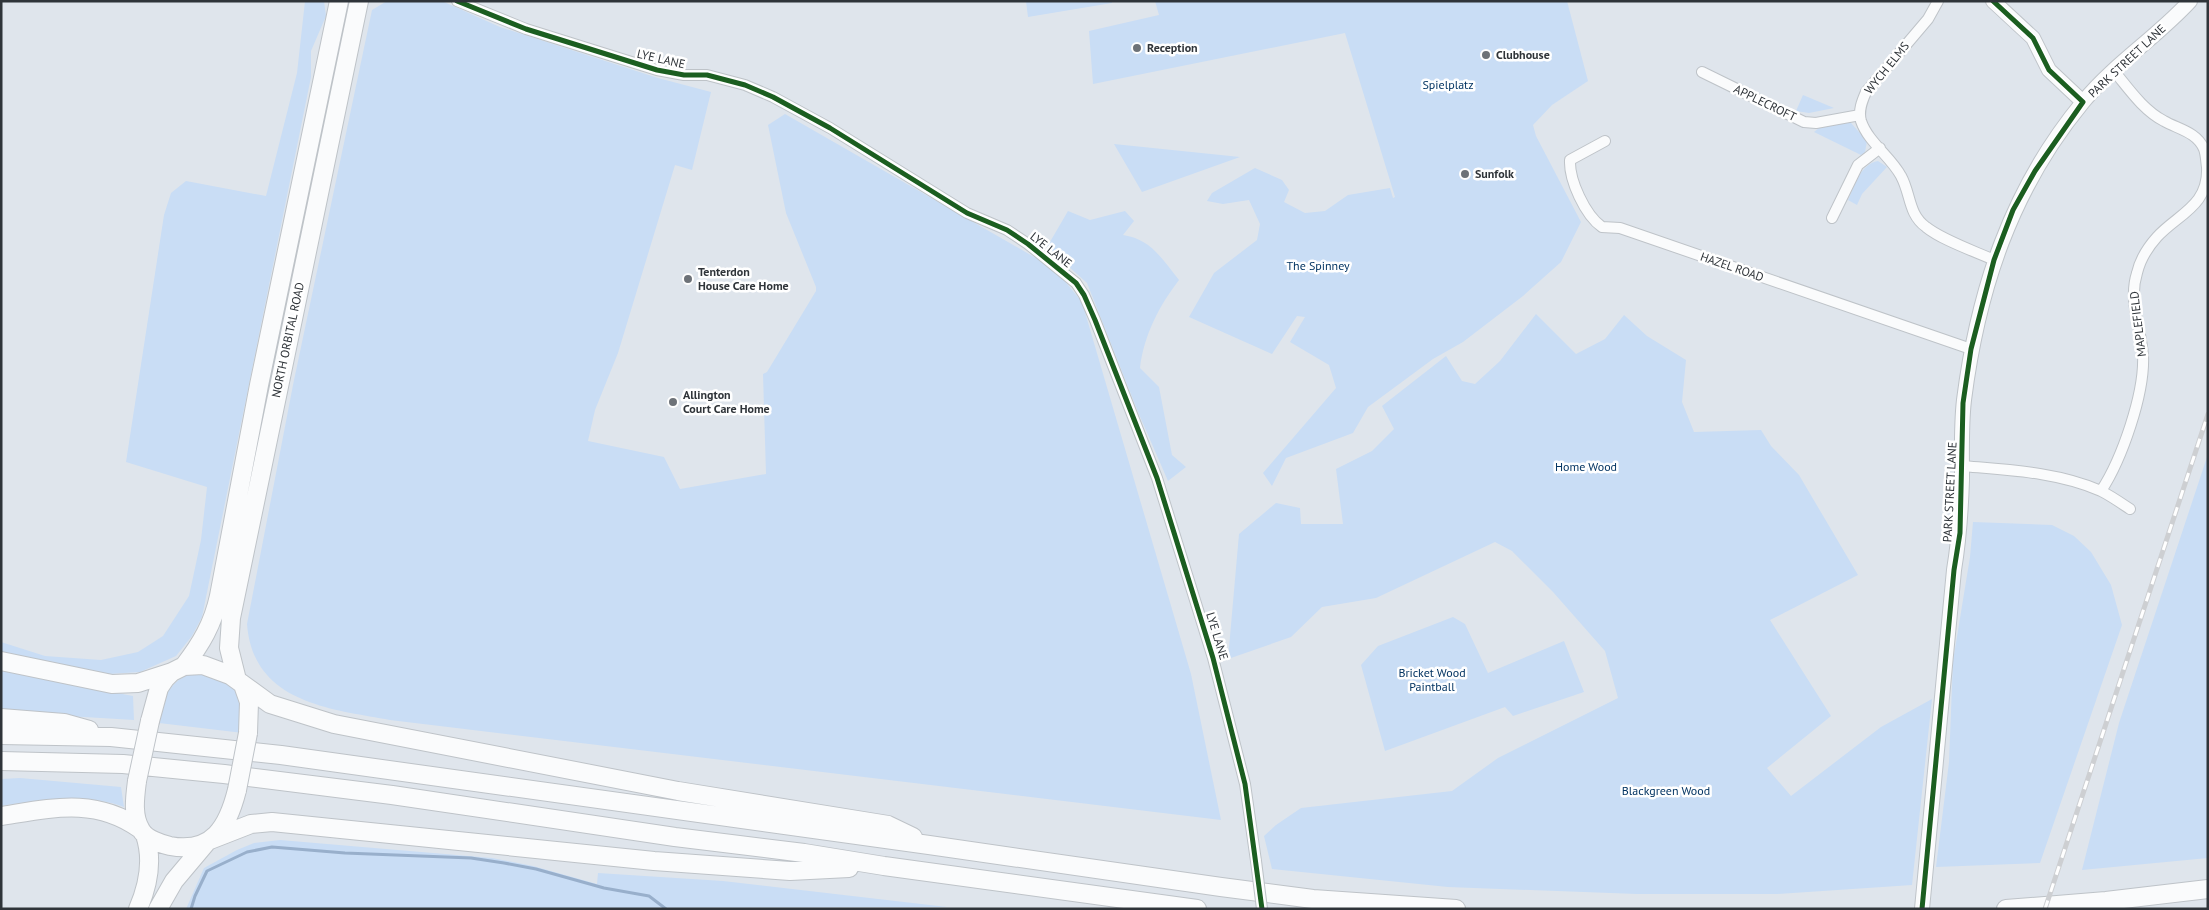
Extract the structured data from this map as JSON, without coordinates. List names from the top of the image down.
{
  "streets": {
    "highway": ["NORTH ORBITAL ROAD"],
    "street": [
      "LYE LANE",
      "PARK STREET LANE",
      "WYCH ELMS",
      "APPLECROFT",
      "HAZEL ROAD",
      "MAPLEFIELD"
    ]
  },
  "crossings": [
    ["PARK STREET LANE", "HAZEL ROAD"],
    ["PARK STREET LANE", "MAPLEFIELD"],
    ["WYCH ELMS", "APPLECROFT"]
  ],
  "parks": [
    "Spielplatz",
    "The Spinney",
    "Home Wood",
    "Bricket Wood Paintball",
    "Blackgreen Wood"
  ],
  "places": [
    "Reception",
    "Clubhouse",
    "Sunfolk",
    "Tenterdon House Care Home",
    "Allington Court Care Home"
  ]
}
